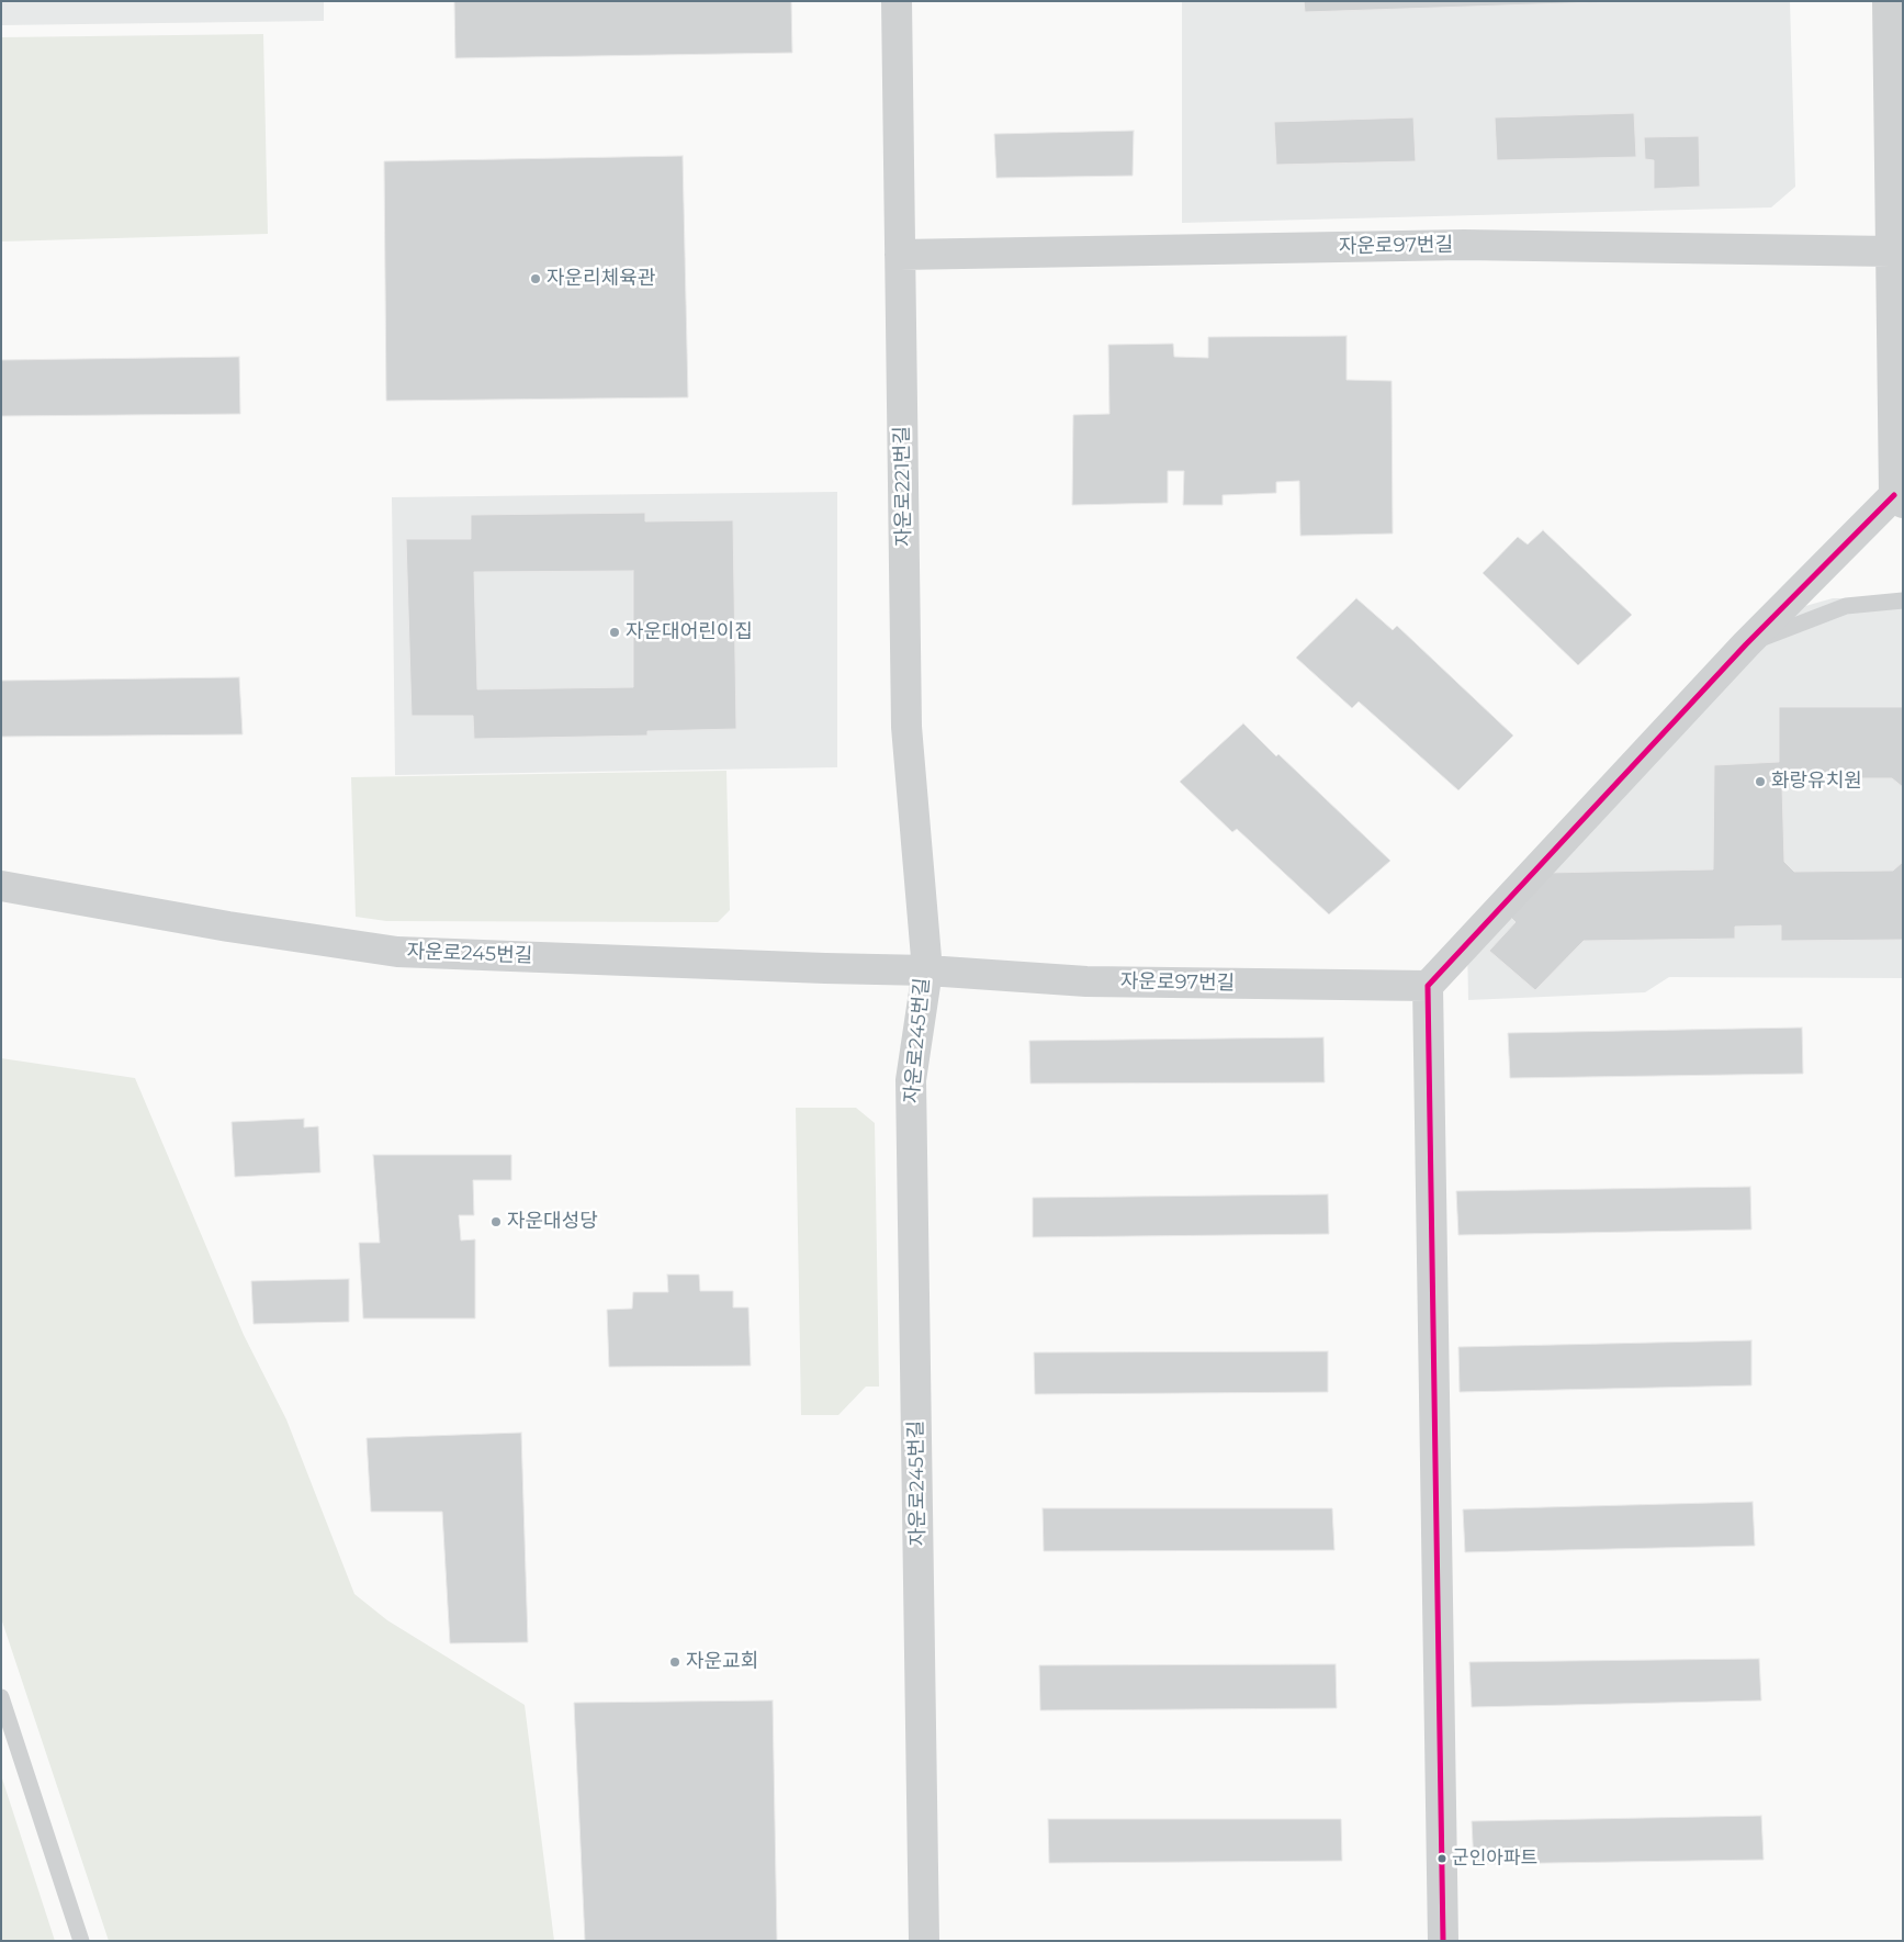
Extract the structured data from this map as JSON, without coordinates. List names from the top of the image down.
{
  "streets": {
    "street": ["자운로97번길", "자운로221번길", "자운로245번길"]
  },
  "crossings": [
    ["자운로97번길", "자운로221번길"],
    ["자운로97번길", "자운로245번길"],
    ["자운로221번길", "자운로245번길"]
  ],
  "places": [
    "자운리체육관",
    "자운대어린이집",
    "화랑유치원",
    "자운대성당",
    "자운교회",
    "군인아파트"
  ]
}
